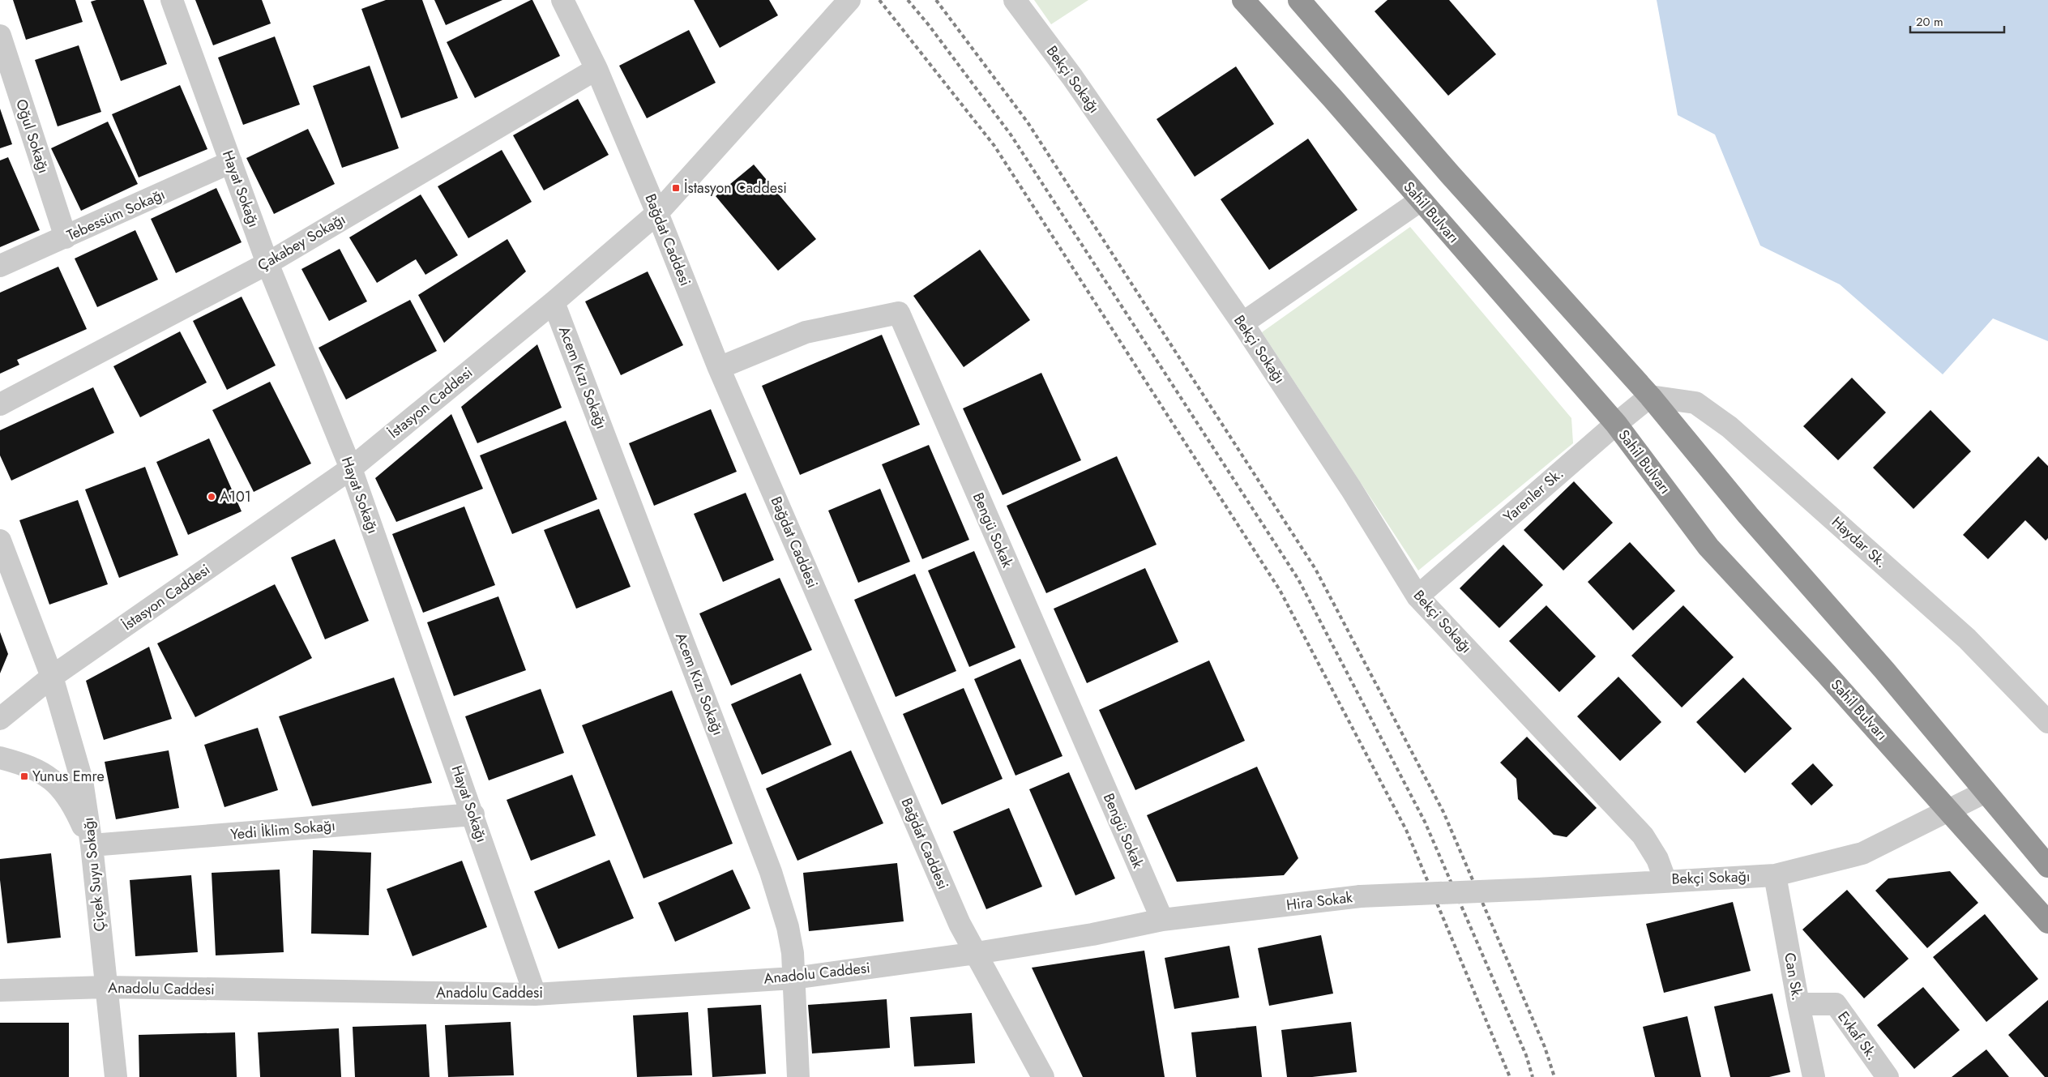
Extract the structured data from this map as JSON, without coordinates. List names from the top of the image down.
{
  "streets": {
    "highway": ["Sahil Bulvarı"],
    "street": [
      "Bekçi Sokağı",
      "Oğul Sokağı",
      "Hayat Sokağı",
      "Tebessüm Sokağı",
      "Bağdat Caddesi",
      "Çakabey Sokağı",
      "Acem Kızı Sokağı",
      "İstasyon Caddesi",
      "Yarenler Sk.",
      "Bengü Sokak",
      "Haydar Sk.",
      "Yedi İklim Sokağı",
      "Çiçek Suyu Sokağı",
      "Hira Sokak",
      "Anadolu Caddesi",
      "Can Sk.",
      "Evkaf Sk."
    ]
  },
  "crossings": [
    ["Bekçi Sokağı", "Sahil Bulvarı"],
    ["Bekçi Sokağı", "Yarenler Sk."],
    ["Bekçi Sokağı", "Hira Sokak"],
    ["Bekçi Sokağı", "Can Sk."],
    ["Oğul Sokağı", "Tebessüm Sokağı"],
    ["Hayat Sokağı", "Tebessüm Sokağı"],
    ["Hayat Sokağı", "Çakabey Sokağı"],
    ["Hayat Sokağı", "İstasyon Caddesi"],
    ["Hayat Sokağı", "Yedi İklim Sokağı"],
    ["Hayat Sokağı", "Anadolu Caddesi"],
    ["Sahil Bulvarı", "Yarenler Sk."],
    ["Bağdat Caddesi", "Çakabey Sokağı"],
    ["Bağdat Caddesi", "İstasyon Caddesi"],
    ["Bağdat Caddesi", "Bengü Sokak"],
    ["Bağdat Caddesi", "Hira Sokak"],
    ["Bağdat Caddesi", "Anadolu Caddesi"],
    ["Acem Kızı Sokağı", "İstasyon Caddesi"],
    ["Acem Kızı Sokağı", "Anadolu Caddesi"],
    ["İstasyon Caddesi", "Çiçek Suyu Sokağı"],
    ["Yarenler Sk.", "Haydar Sk."],
    ["Bengü Sokak", "Hira Sokak"],
    ["Yedi İklim Sokağı", "Çiçek Suyu Sokağı"],
    ["Çiçek Suyu Sokağı", "Anadolu Caddesi"],
    ["Hira Sokak", "Anadolu Caddesi"],
    ["Can Sk.", "Evkaf Sk."]
  ],
  "places": {
    "transit": ["İstasyon Caddesi", "Yunus Emre"],
    "other": ["A101"]
  },
  "scale_bar": "20 m"
}
